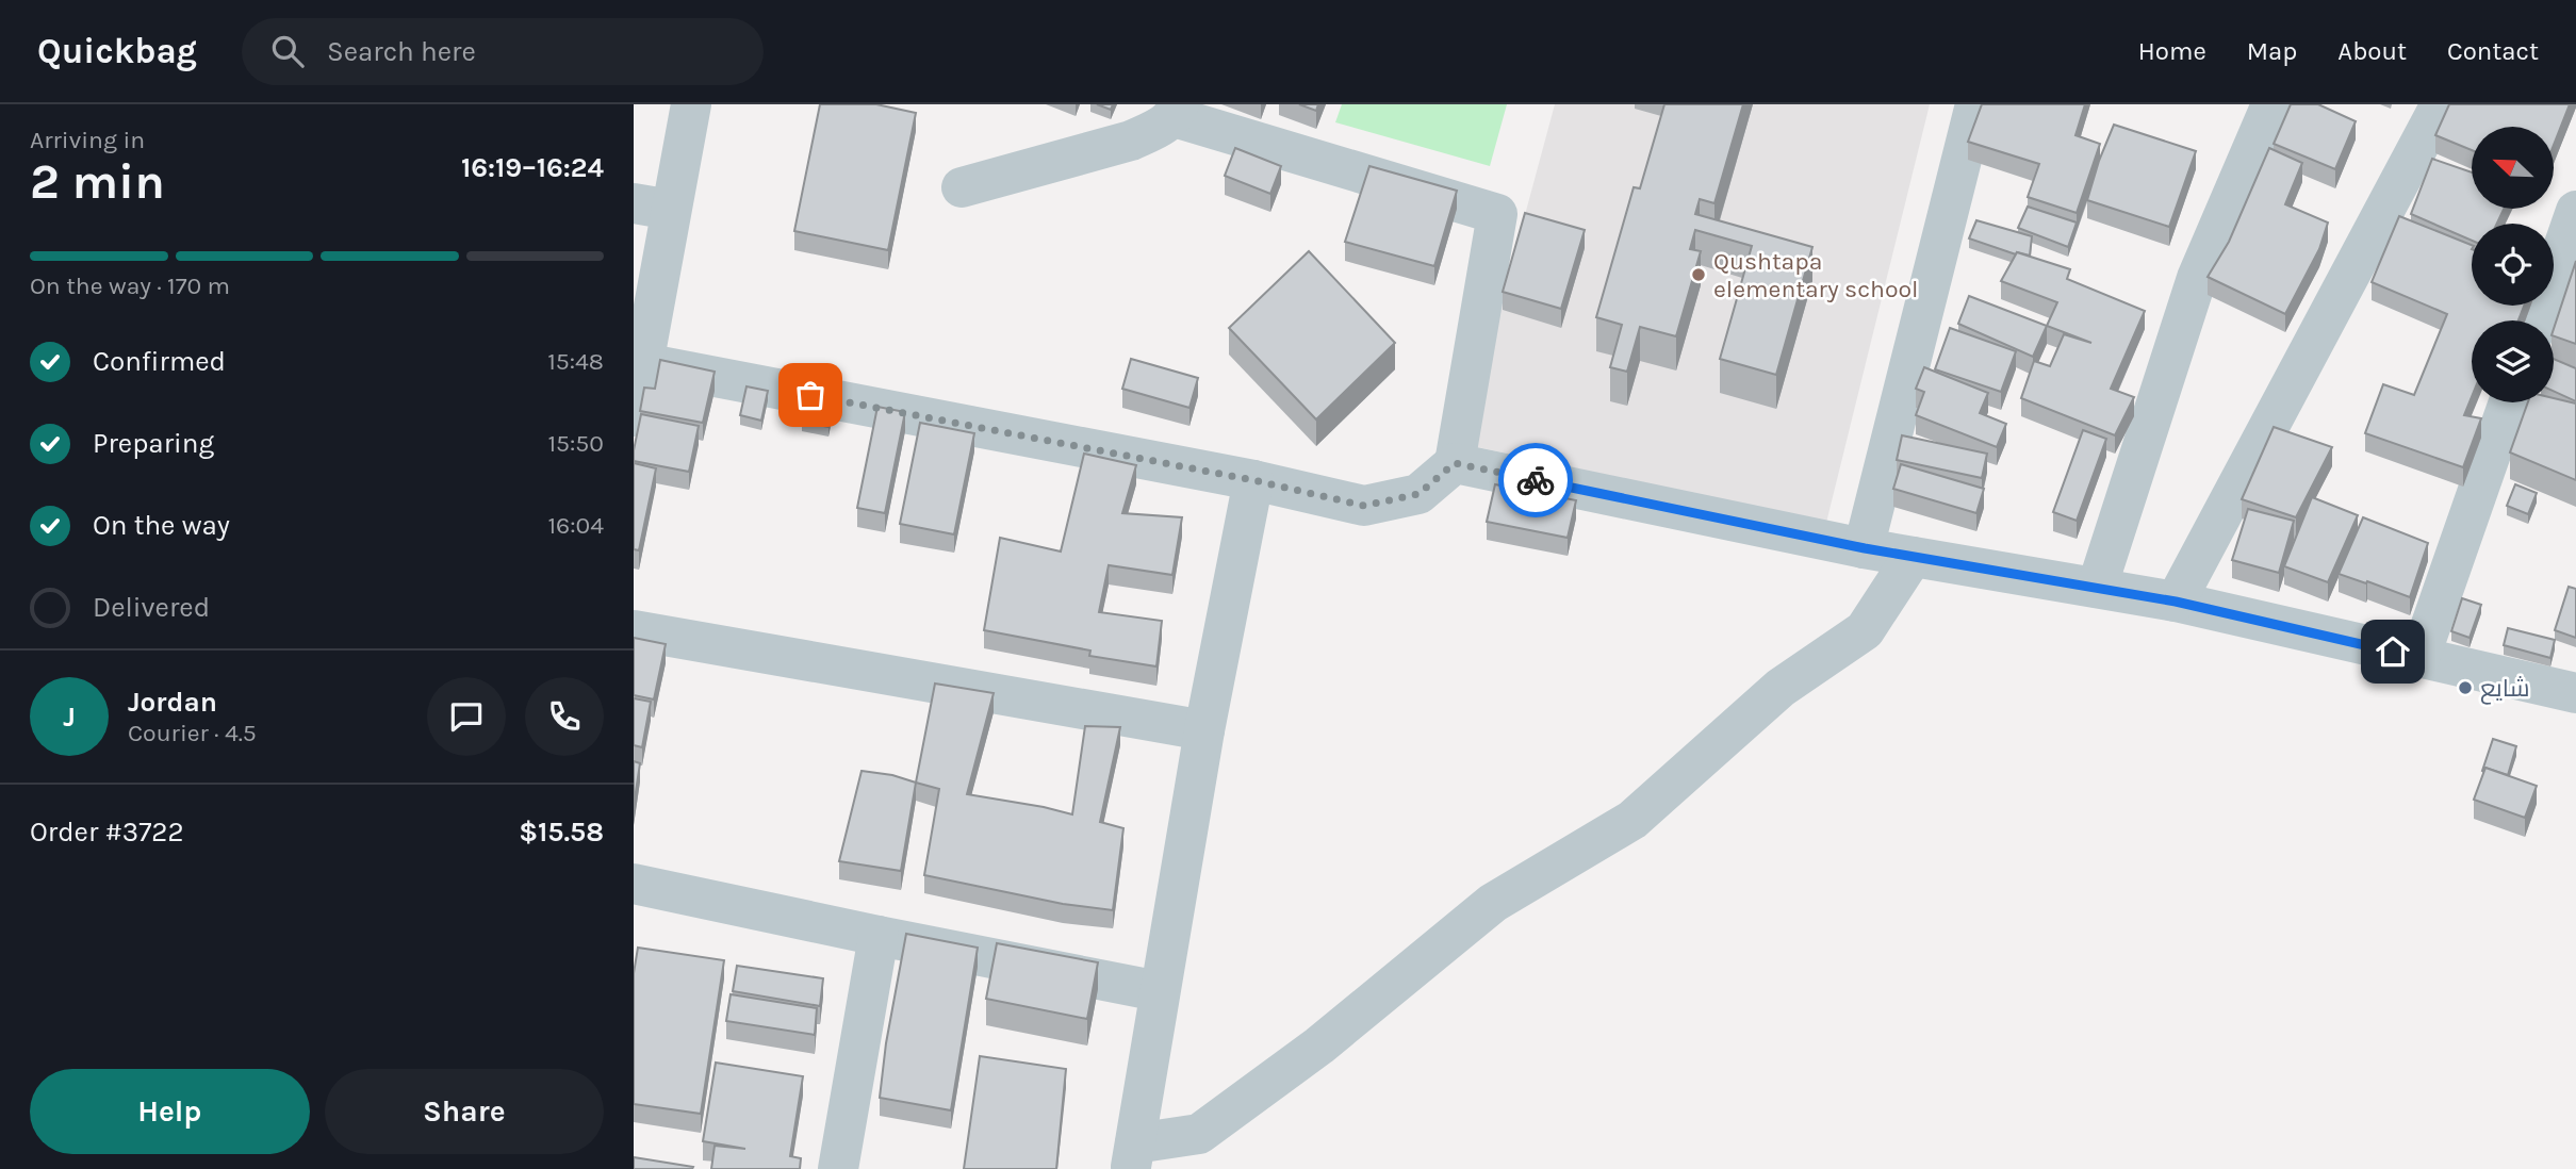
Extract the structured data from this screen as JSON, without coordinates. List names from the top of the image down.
{
  "places": ["Qushtapa elementary school", "شايع"],
  "north": "top left",
  "page": {
    "header": "Quickbag",
    "search": "Search here",
    "nav": [
      "Home",
      "Map",
      "About",
      "Contact"
    ],
    "heading": ["2 min", "Arriving in", "16:19–16:24"],
    "panel": [
      "Jordan",
      "Courier · 4.5",
      "Order #3722",
      "$15.58"
    ],
    "bar": "On the way · 170 m",
    "list": [
      ["Confirmed", "15:48"],
      ["Preparing", "15:50"],
      ["On the way", "16:04"],
      "Delivered"
    ],
    "round": "J",
    "buttons": ["Help", "Share"]
  }
}
